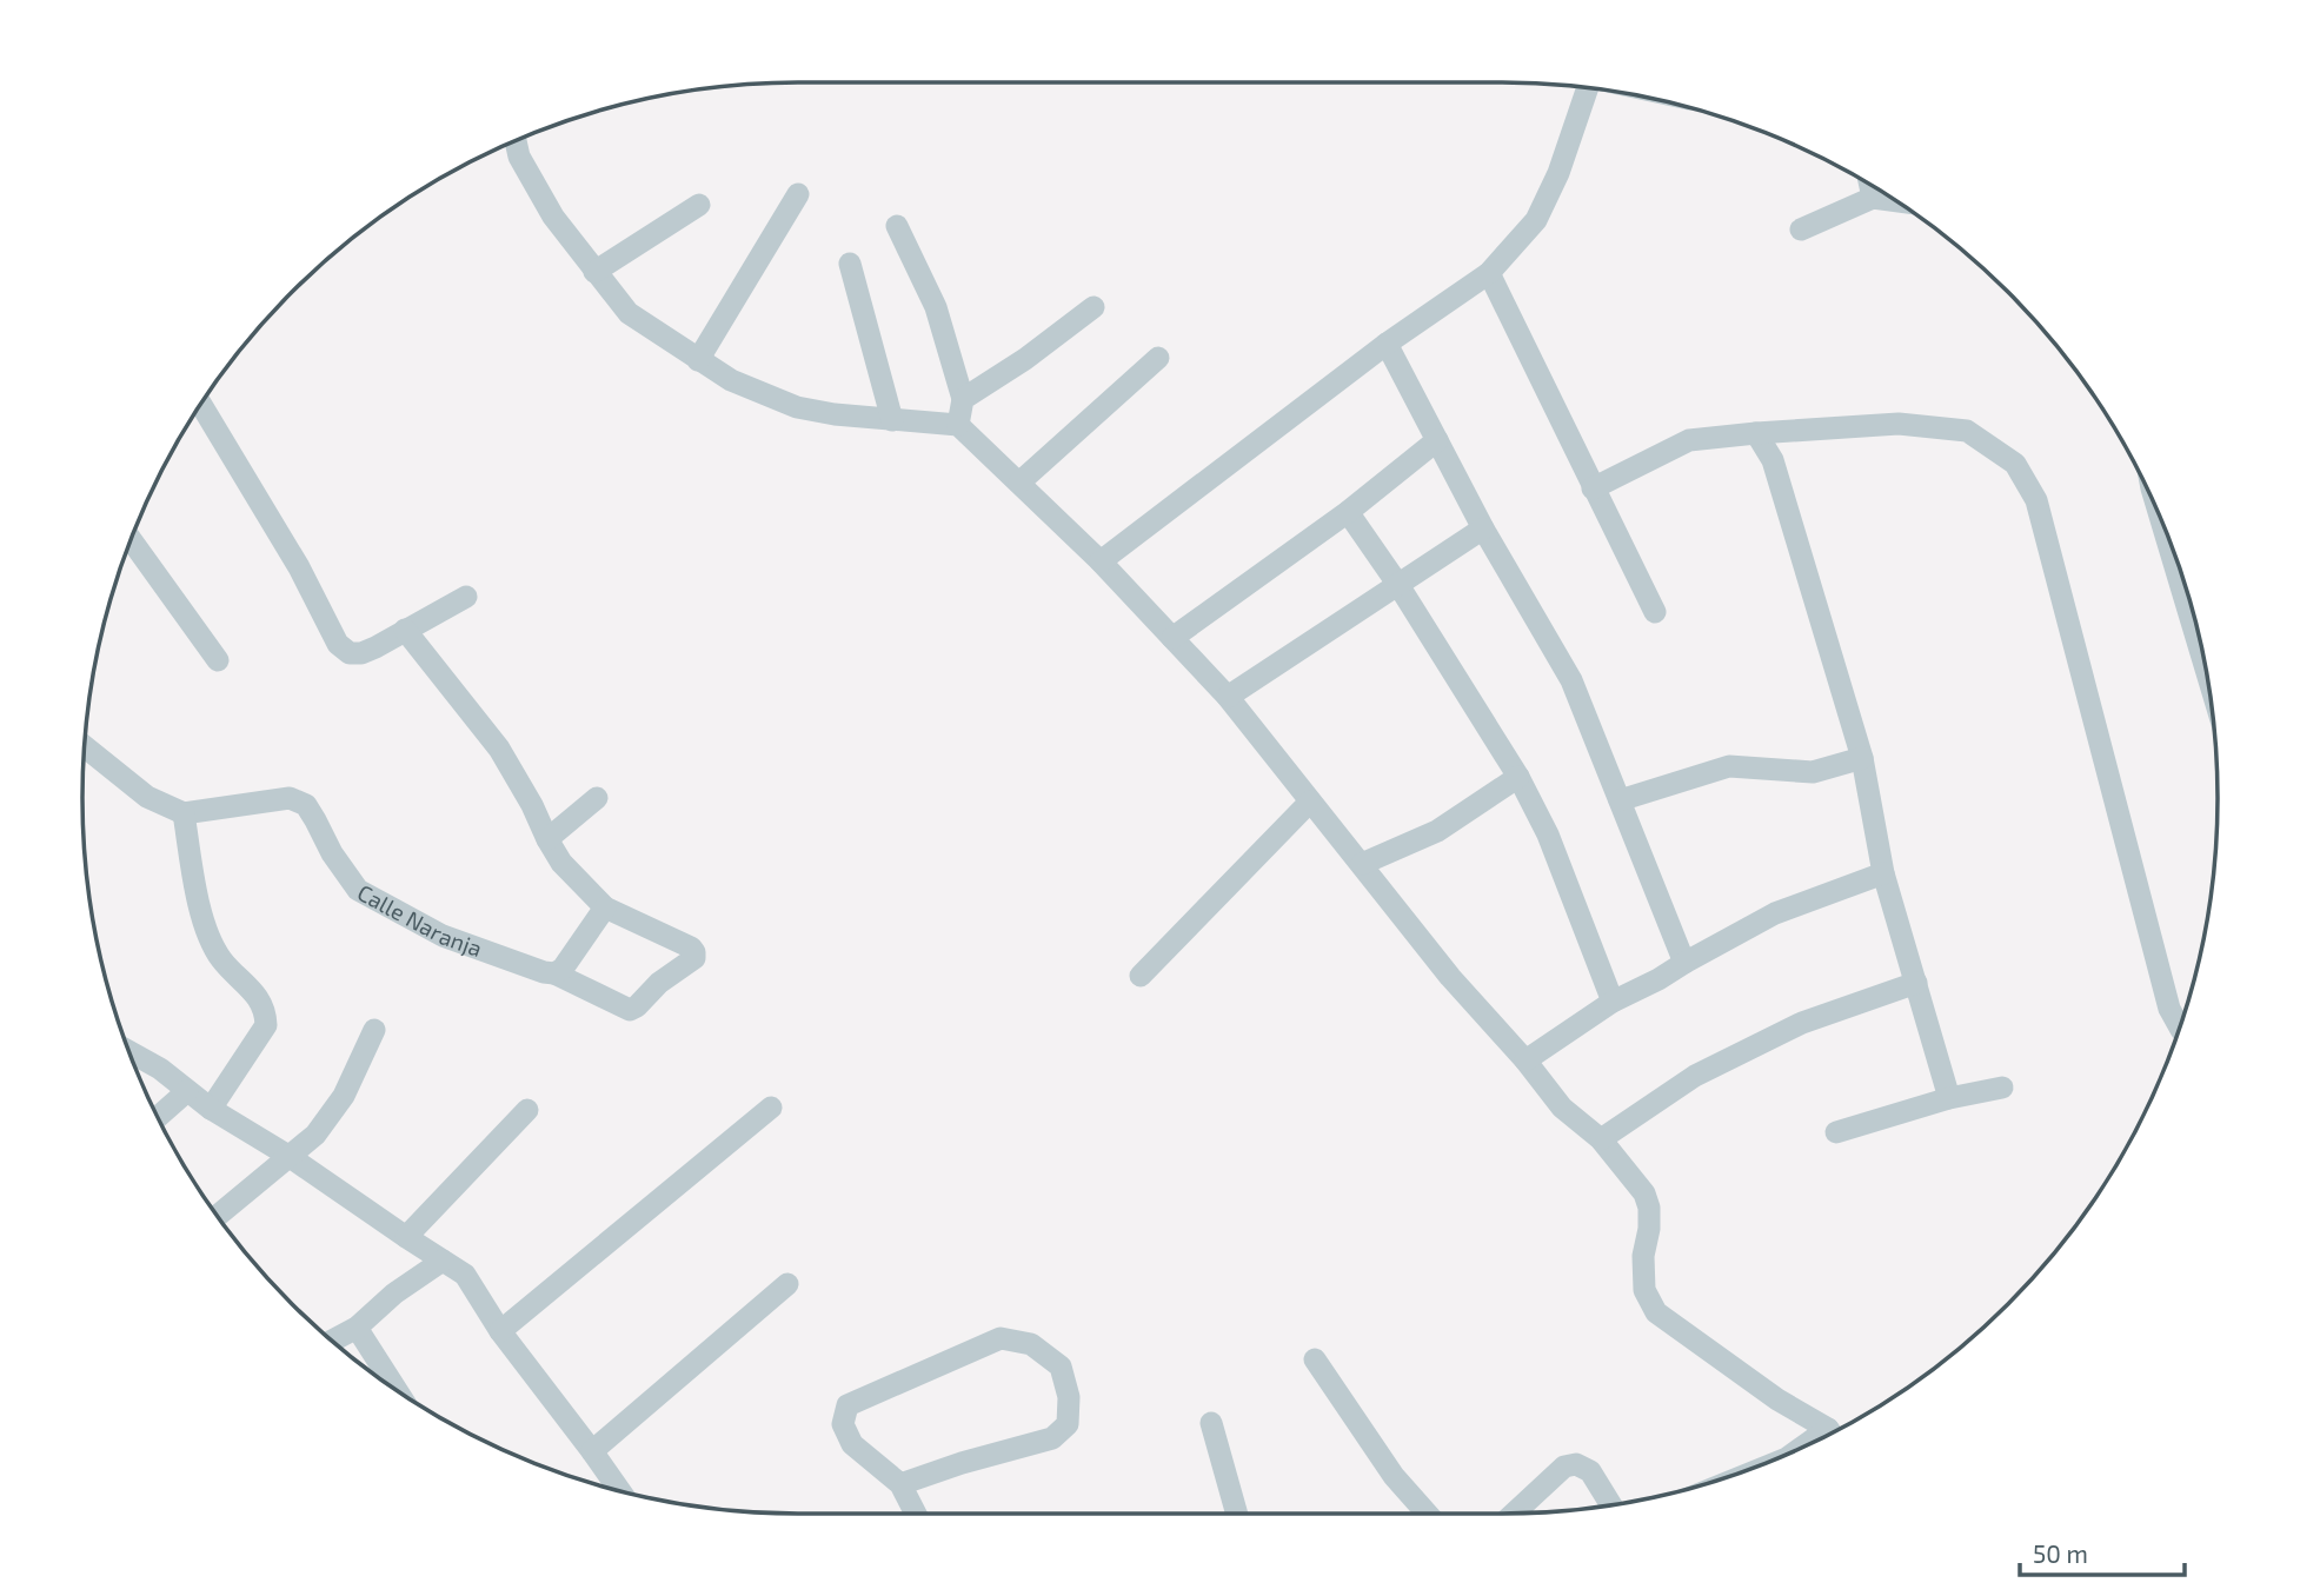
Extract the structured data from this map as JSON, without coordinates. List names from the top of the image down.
{
  "streets": {
    "street": ["Calle Naranja"]
  },
  "scale_bar": "50 m"
}
